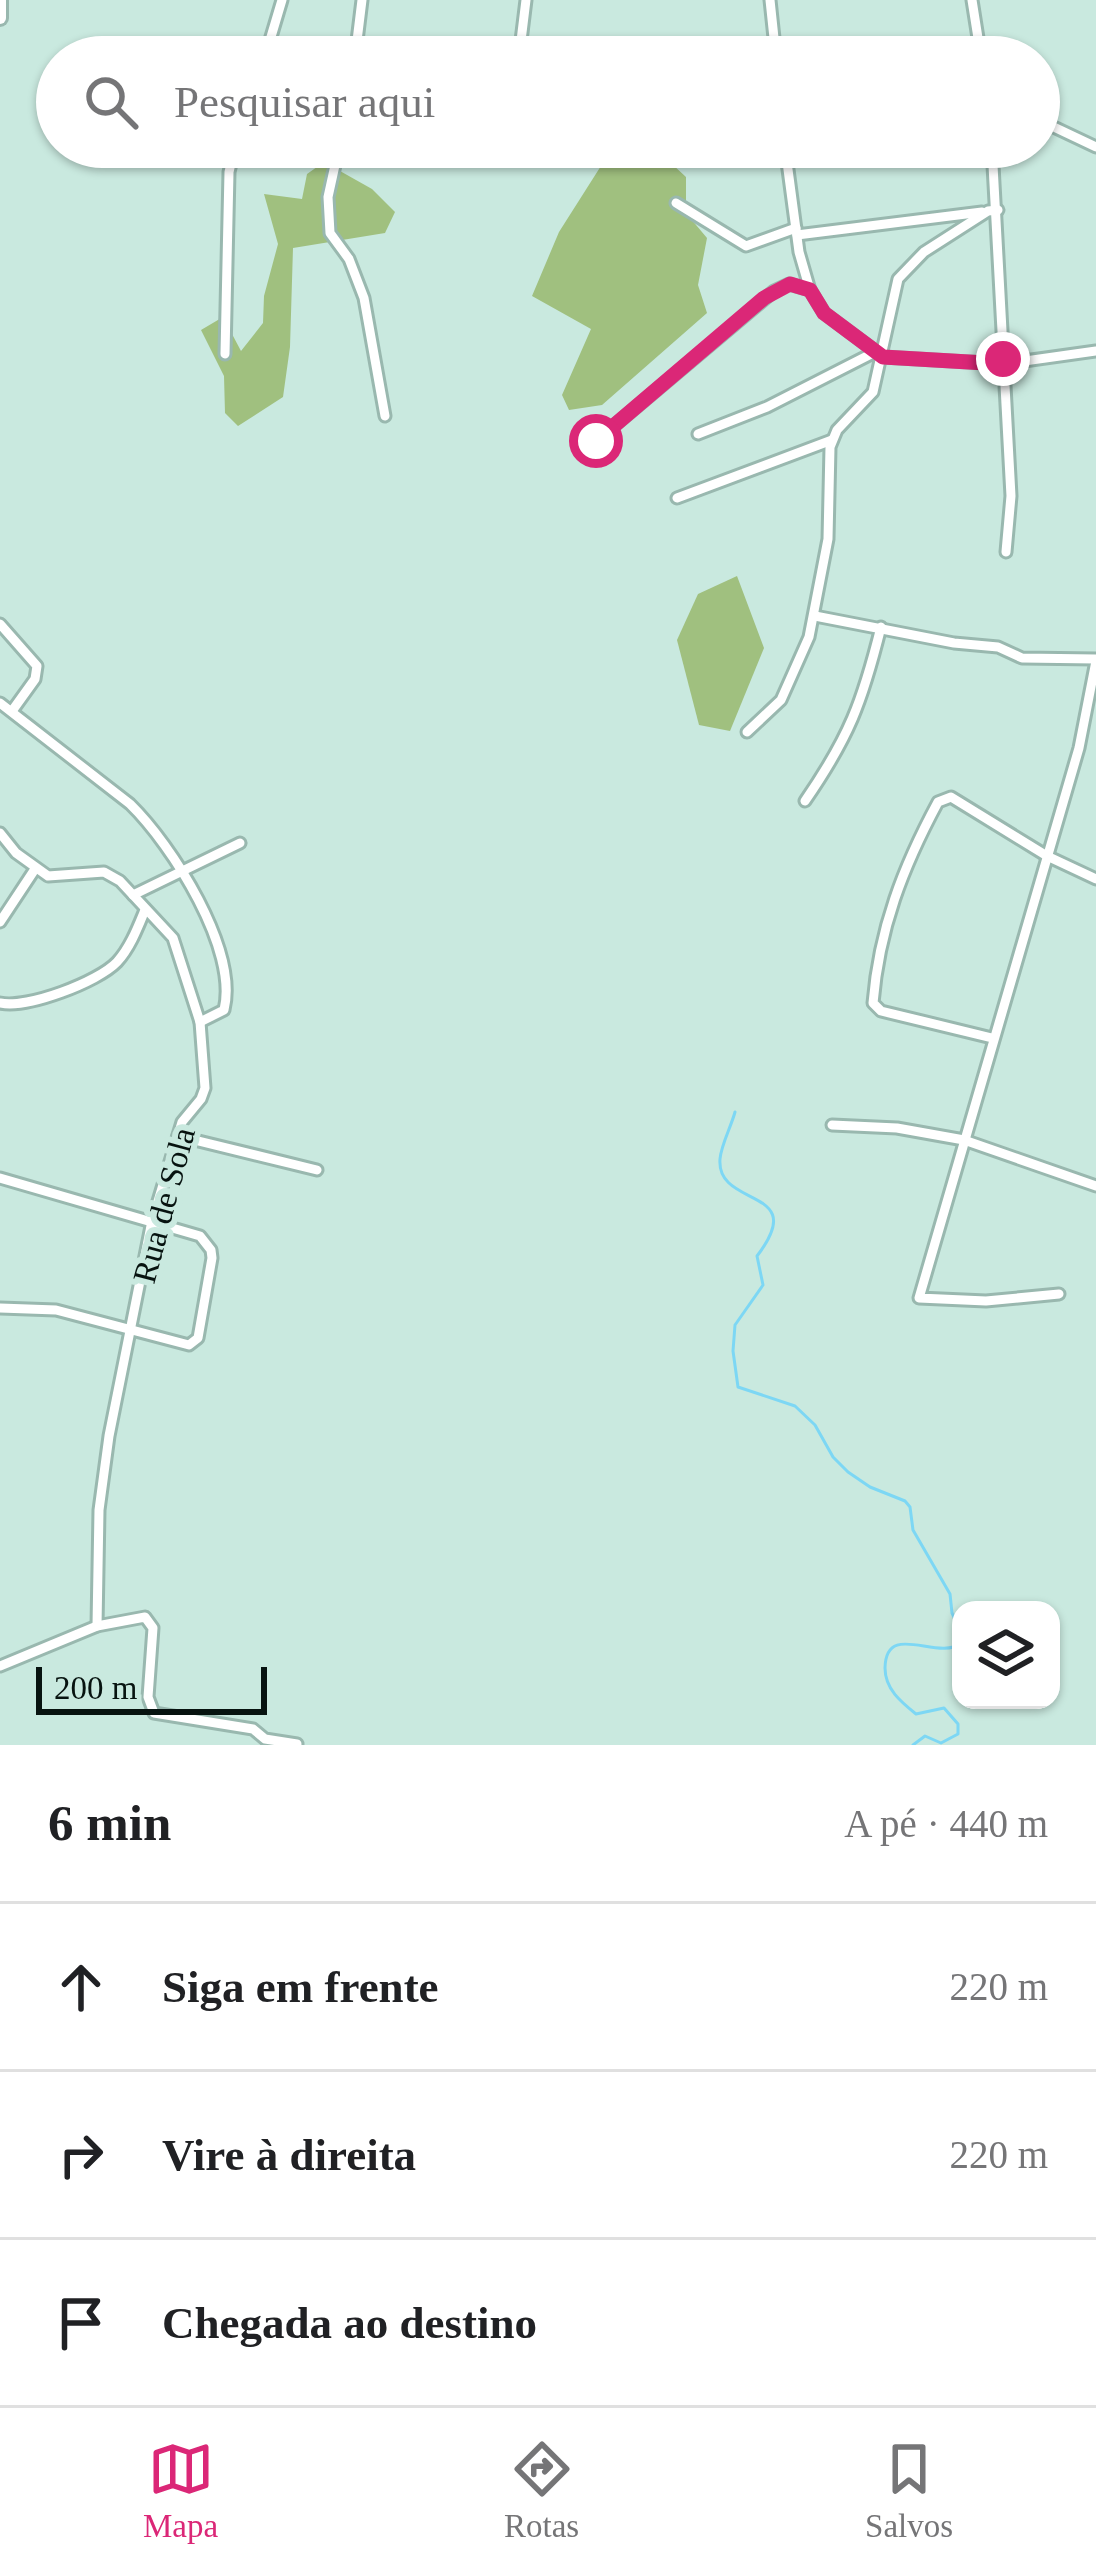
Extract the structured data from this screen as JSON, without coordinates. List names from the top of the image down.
{
  "streets": {
    "street": ["Rua de Sola"]
  },
  "scale_bar": "200 m",
  "page": {
    "search": "Pesquisar aqui",
    "scale": "200 m",
    "heading": ["6 min", "A pé · 440 m"],
    "list": [
      ["Siga em frente", "220 m"],
      ["Vire à direita", "220 m"],
      "Chegada ao destino"
    ],
    "nav": ["Mapa", "Rotas", "Salvos"]
  }
}
